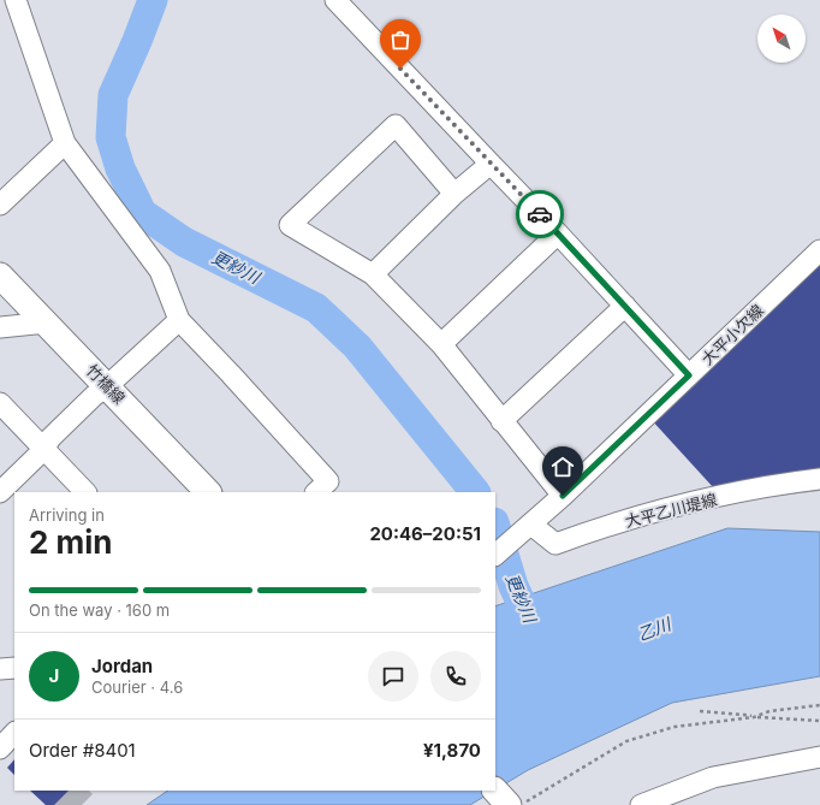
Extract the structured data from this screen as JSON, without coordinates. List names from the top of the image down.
{
  "streets": {
    "street": ["大平小欠線", "竹橋線", "大平乙川堤線"]
  },
  "crossings": [
    ["大平小欠線", "大平乙川堤線"]
  ],
  "water": ["更紗川", "乙川"],
  "north": "top left",
  "page": {
    "heading": ["2 min", "Arriving in", "20:46–20:51"],
    "panel": [
      "Jordan",
      "Courier · 4.6",
      "Order #8401",
      "¥1,870"
    ],
    "bar": "On the way · 160 m",
    "round": "J"
  }
}
